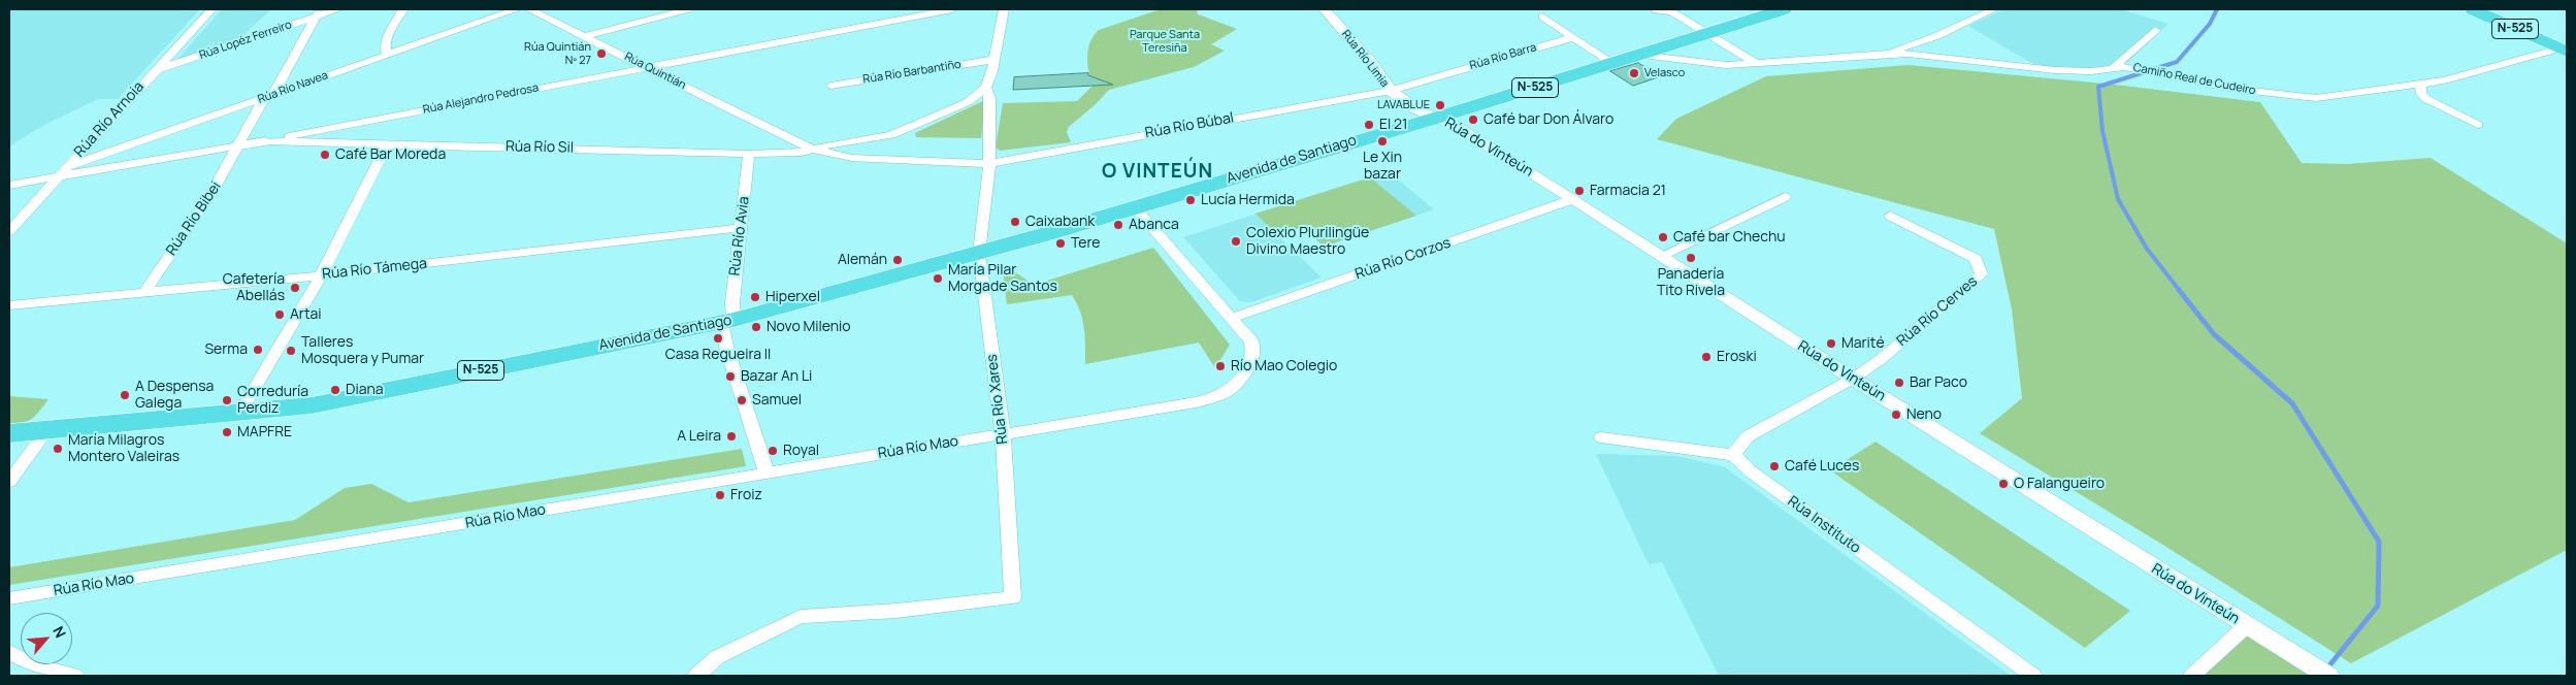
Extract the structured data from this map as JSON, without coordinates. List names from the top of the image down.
{
  "streets": {
    "highway": ["N-525", "Avenida de Santiago"],
    "street": [
      "Rúa Lopéz Ferreiro",
      "Rúa Río Barra",
      "Rúa Río Limia",
      "Rúa Quintián",
      "Rúa Río Barbantiño",
      "Camiño Real de Cudeiro",
      "Rúa Río Navea",
      "Rúa Alejandro Pedrosa",
      "Rúa Río Arnoia",
      "Rúa Río Búbal",
      "Rúa Río Sil",
      "Rúa do Vinteún",
      "Rúa Río Bibei",
      "Rúa Río Avia",
      "Rúa Río Corzos",
      "Rúa Río Támega",
      "Rúa Río Cerves",
      "Rúa Río Xares",
      "Rúa Río Mao",
      "Rúa Instituto"
    ]
  },
  "crossings": [
    ["N-525", "Camiño Real de Cudeiro"],
    ["N-525", "Avenida de Santiago"],
    ["Rúa Lopéz Ferreiro", "Rúa Río Arnoia"],
    ["Rúa Lopéz Ferreiro", "Rúa Río Bibei"],
    ["Rúa Río Barra", "Rúa Río Limia"],
    ["Rúa Río Barra", "Rúa Río Búbal"],
    ["Rúa Río Limia", "Rúa Río Búbal"],
    ["Rúa Río Limia", "Rúa do Vinteún"],
    ["Rúa Río Limia", "Avenida de Santiago"],
    ["Rúa Quintián", "Rúa Alejandro Pedrosa"],
    ["Rúa Quintián", "Rúa Río Sil"],
    ["Camiño Real de Cudeiro", "Avenida de Santiago"],
    ["Rúa Río Navea", "Rúa Río Arnoia"],
    ["Rúa Río Navea", "Rúa Río Bibei"],
    ["Rúa Alejandro Pedrosa", "Rúa Río Sil"],
    ["Rúa Río Búbal", "Rúa Río Sil"],
    ["Rúa Río Búbal", "Rúa Río Xares"],
    ["Rúa Río Sil", "Rúa Río Avia"],
    ["Rúa Río Sil", "Rúa Río Xares"],
    ["Rúa do Vinteún", "Avenida de Santiago"],
    ["Rúa do Vinteún", "Rúa Río Corzos"],
    ["Rúa do Vinteún", "Rúa Río Cerves"],
    ["Avenida de Santiago", "Rúa Río Avia"],
    ["Avenida de Santiago", "Rúa Río Xares"],
    ["Avenida de Santiago", "Rúa Río Mao"],
    ["Rúa Río Bibei", "Rúa Río Támega"],
    ["Rúa Río Avia", "Rúa Río Támega"],
    ["Rúa Río Avia", "Rúa Río Mao"],
    ["Rúa Río Corzos", "Rúa Río Mao"],
    ["Rúa Río Xares", "Rúa Río Mao"]
  ],
  "districts": ["O VINTEÚN"],
  "parks": ["Parque Santa Teresiña"],
  "places": [
    "Rúa Quintián Nº 27",
    "Velasco",
    "LAVABLUE",
    "Café bar Don Álvaro",
    "El 21",
    "Le Xin bazar",
    "Café Bar Moreda",
    "Farmacia 21",
    "Lucía Hermida",
    "Caixabank",
    "Abanca",
    "Café bar Chechu",
    "Colexio Plurilingüe Divino Maestro",
    "Tere",
    "Panadería Tito Rivela",
    "Alemán",
    "María Pilar Morgade Santos",
    "Cafetería Abellás",
    "Hiperxel",
    "Artai",
    "Novo Milenio",
    "Casa Regueira II",
    "Marité",
    "Serma",
    "Talleres Mosquera y Pumar",
    "Eroski",
    "Río Mao Colegio",
    "Bazar An Li",
    "Bar Paco",
    "Diana",
    "A Despensa Galega",
    "Correduría Perdiz",
    "Samuel",
    "Neno",
    "MAPFRE",
    "A Leira",
    "María Milagros Montero Valeiras",
    "Royal",
    "Café Luces",
    "O Falangueiro",
    "Froiz"
  ],
  "north": "top right"
}
